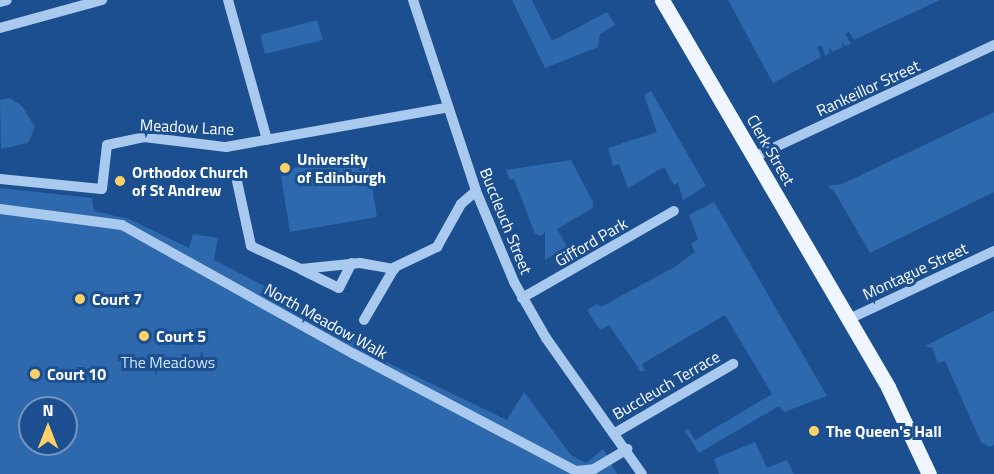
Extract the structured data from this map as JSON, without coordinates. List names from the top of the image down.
{
  "streets": {
    "main road": ["Clerk Street"],
    "street": [
      "Rankeillor Street",
      "Meadow Lane",
      "Buccleuch Street",
      "Gifford Park",
      "Montague Street",
      "North Meadow Walk",
      "Buccleuch Terrace"
    ]
  },
  "crossings": [
    ["Rankeillor Street", "Clerk Street"],
    ["Meadow Lane", "Buccleuch Street"],
    ["Clerk Street", "Montague Street"],
    ["Buccleuch Street", "Gifford Park"],
    ["Buccleuch Street", "North Meadow Walk"],
    ["Buccleuch Street", "Buccleuch Terrace"]
  ],
  "parks": ["The Meadows"],
  "places": [
    "University of Edinburgh",
    "Orthodox Church of St Andrew",
    "Court 7",
    "Court 5",
    "Court 10",
    "The Queen's Hall"
  ],
  "north": "top"
}
